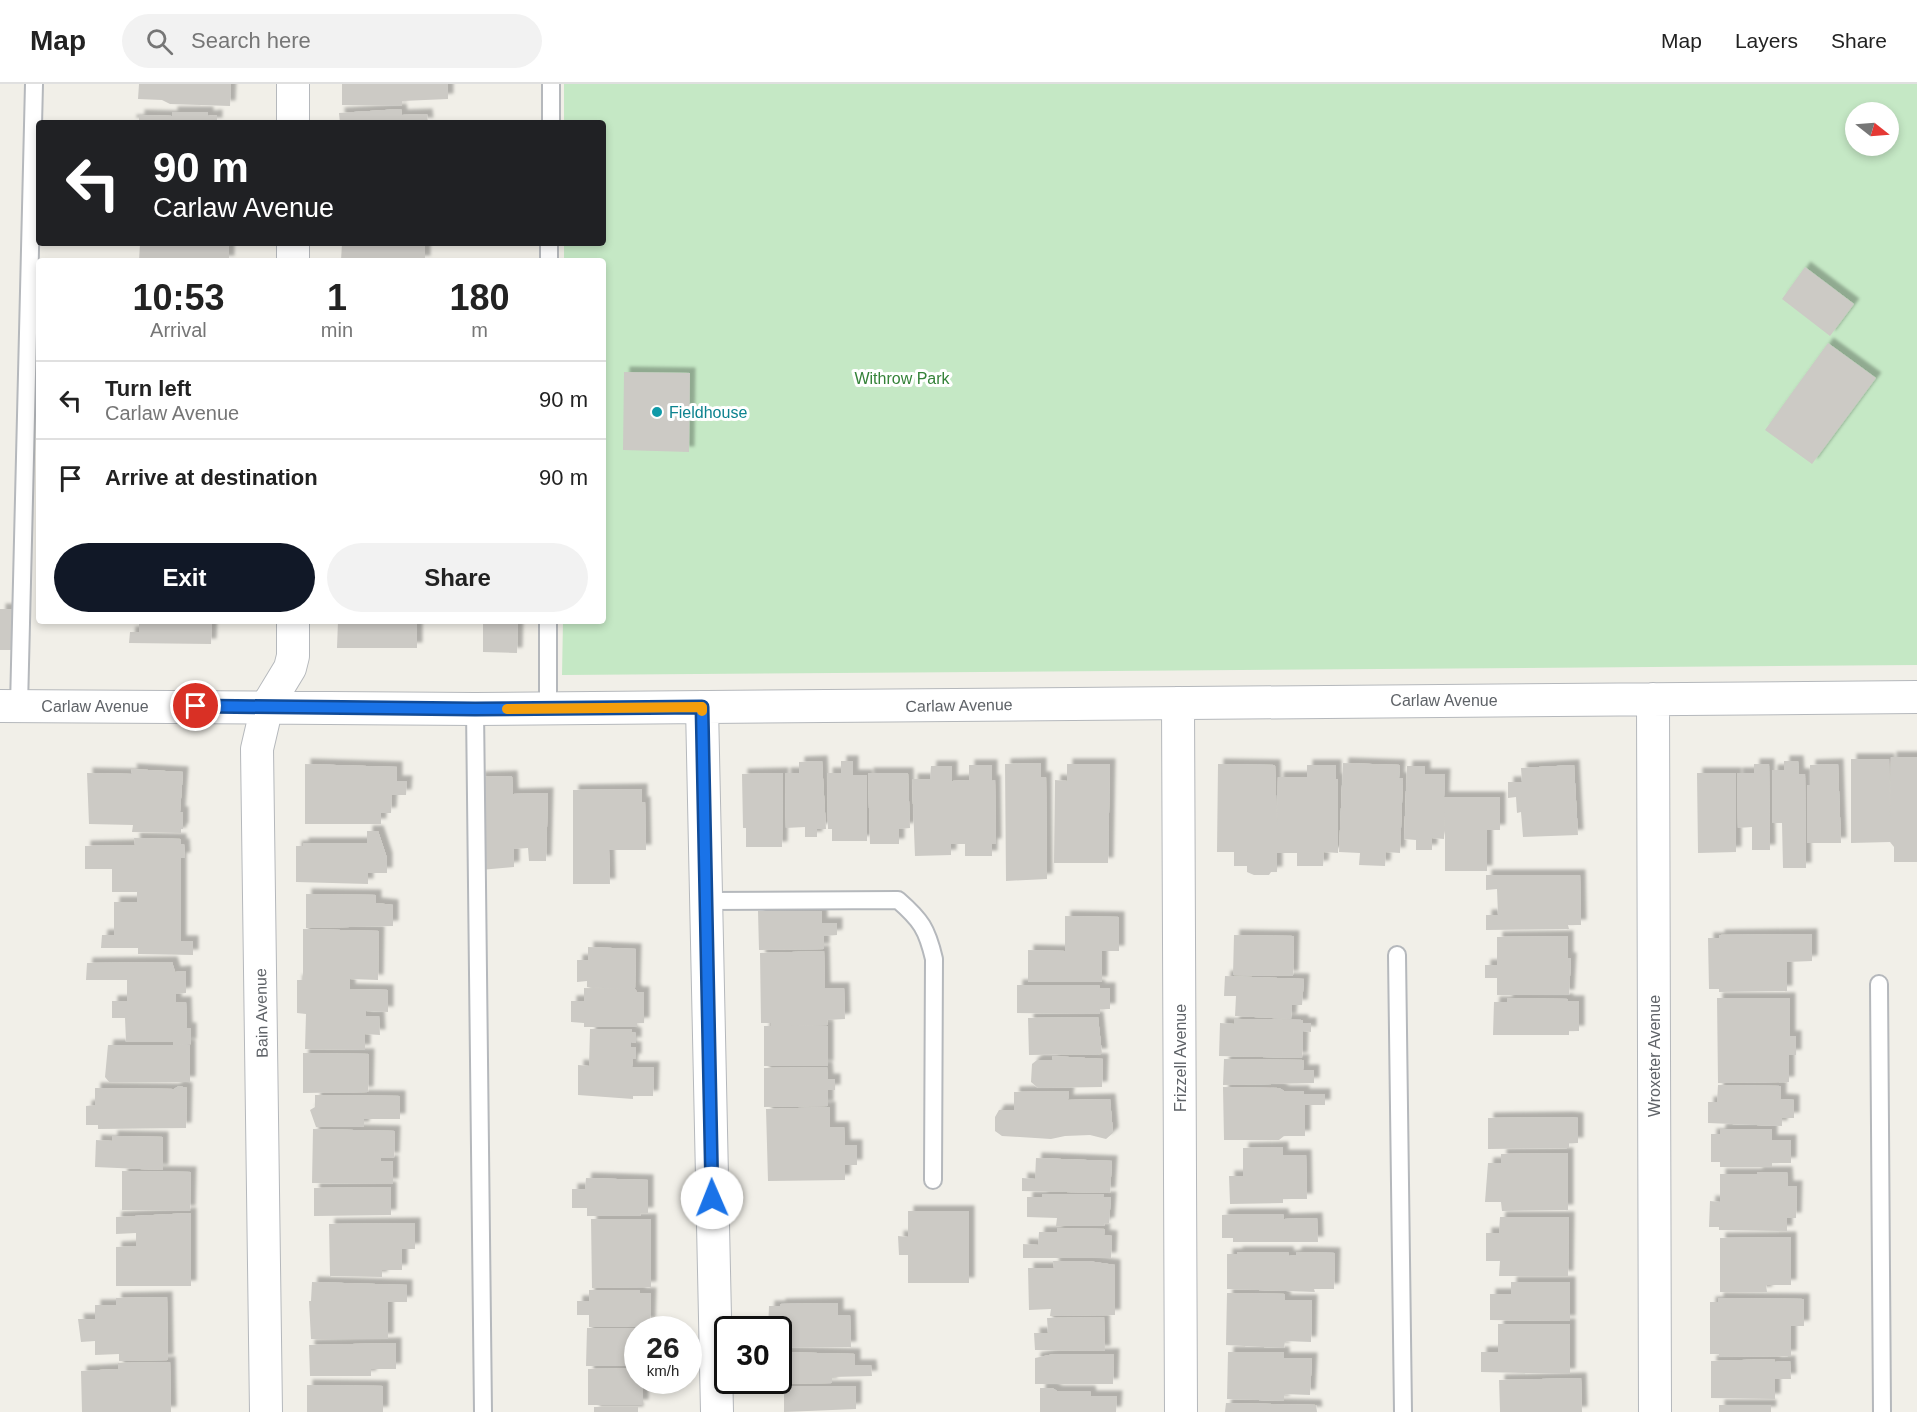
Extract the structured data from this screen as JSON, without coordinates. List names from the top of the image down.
{
  "streets": {
    "street": [
      "Carlaw Avenue",
      "Bain Avenue",
      "Wroxeter Avenue",
      "Frizzell Avenue"
    ]
  },
  "crossings": [
    ["Carlaw Avenue", "Bain Avenue"],
    ["Carlaw Avenue", "Wroxeter Avenue"],
    ["Carlaw Avenue", "Frizzell Avenue"]
  ],
  "parks": ["Withrow Park"],
  "places": ["Fieldhouse"],
  "north": "right",
  "page": {
    "header": "Map",
    "search": "Search here",
    "nav": ["Map", "Layers", "Share"],
    "turn": ["90 m", "Carlaw Avenue"],
    "eta": [
      "10:53",
      "Arrival",
      "1",
      "min",
      "180",
      "m"
    ],
    "list": [
      {
        "name": "Turn left",
        "note": "Carlaw Avenue",
        "value": "90 m"
      },
      {
        "name": "Arrive at destination",
        "value": "90 m"
      }
    ],
    "buttons": ["Exit", "Share"],
    "speed": "26 km/h",
    "limit": "30"
  }
}
